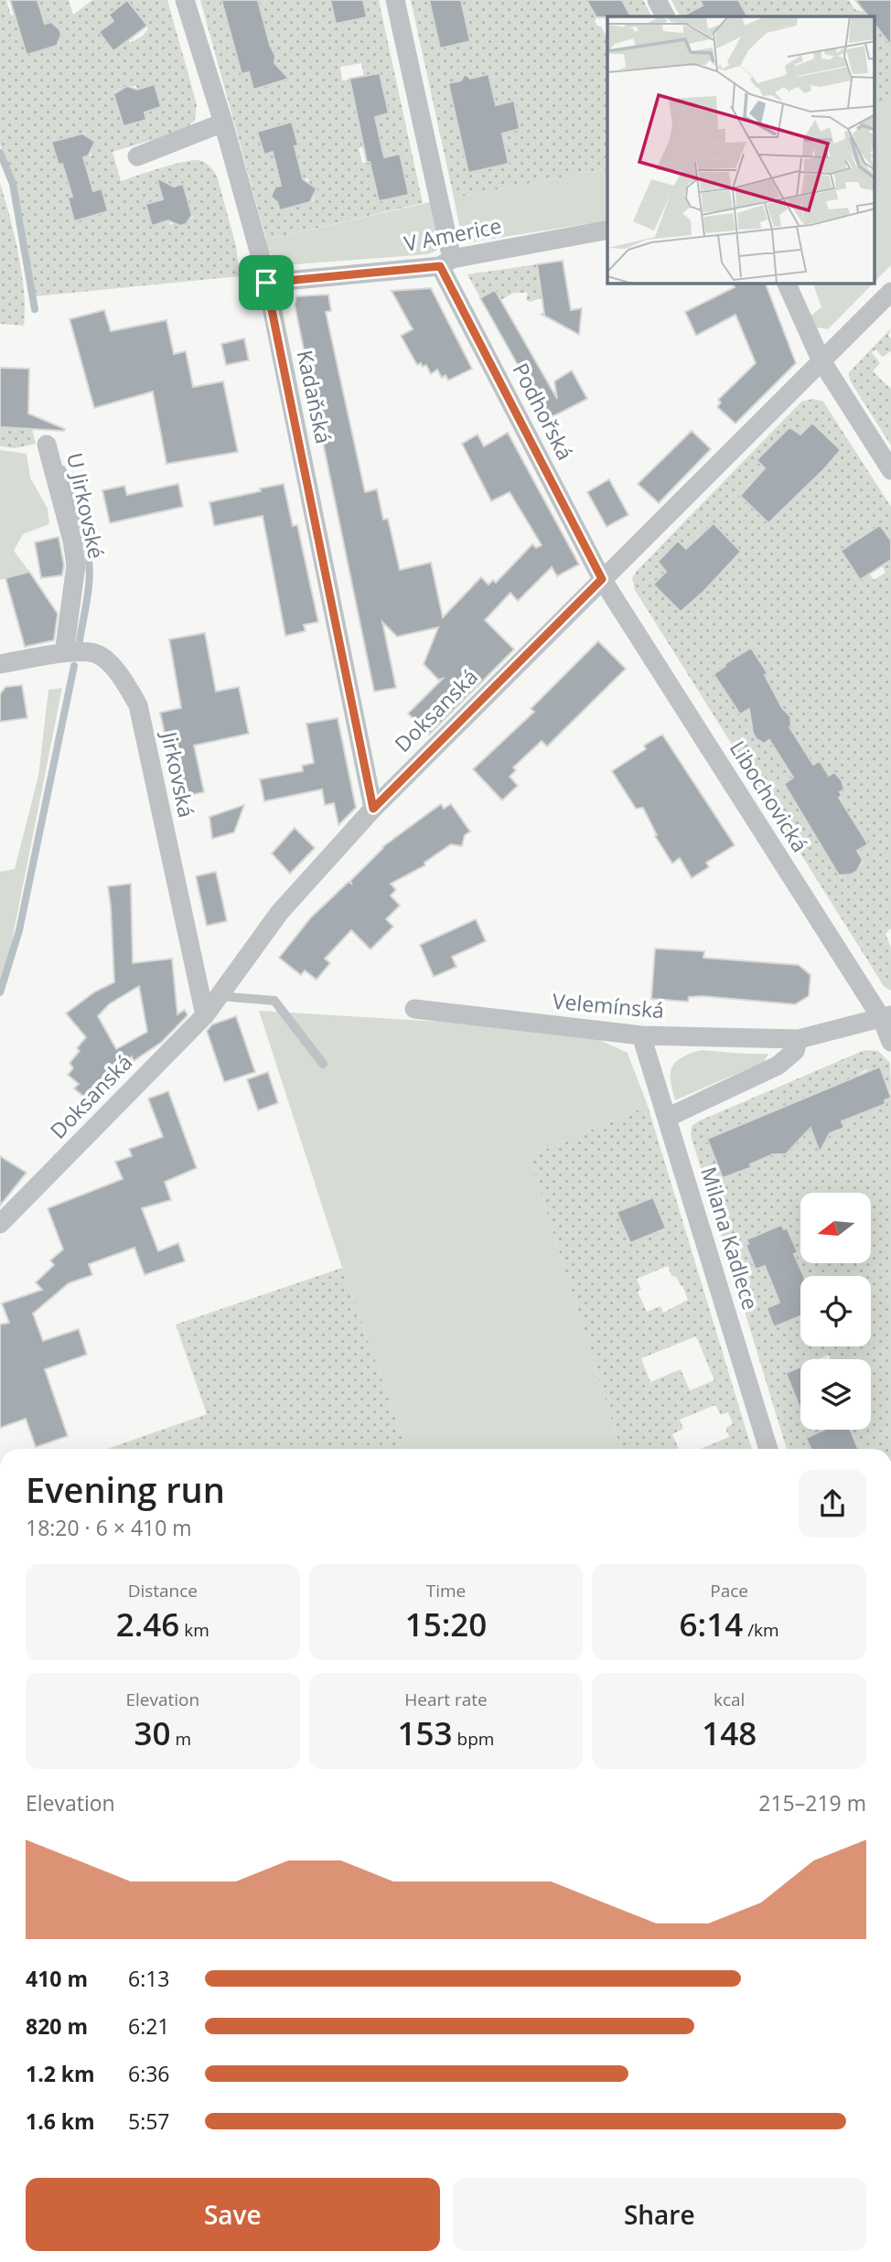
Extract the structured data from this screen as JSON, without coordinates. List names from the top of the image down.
{
  "streets": {
    "street": [
      "V Americe",
      "Kadaňská",
      "Podhořská",
      "U Jirkovské",
      "Doksanská",
      "Jirkovská",
      "Libochovická",
      "Velemínská",
      "Milana Kadlece"
    ]
  },
  "crossings": [
    ["V Americe", "Kadaňská"],
    ["V Americe", "Podhořská"],
    ["Kadaňská", "Doksanská"],
    ["Podhořská", "Doksanská"],
    ["Podhořská", "Libochovická"],
    ["U Jirkovské", "Jirkovská"],
    ["Doksanská", "Jirkovská"],
    ["Doksanská", "Libochovická"],
    ["Libochovická", "Velemínská"],
    ["Velemínská", "Milana Kadlece"]
  ],
  "north": "left",
  "page": {
    "heading": ["Evening run", "18:20 · 6 × 410 m"],
    "stats": [
      ["Distance", "2.46 km"],
      ["Time", "15:20"],
      ["Pace", "6:14 /km"],
      ["Elevation", "30 m"],
      ["Heart rate", "153 bpm"],
      ["kcal", "148"]
    ],
    "chart": ["Elevation", "215–219 m"],
    "list": [
      {
        "name": "410 m",
        "note": "6:13"
      },
      {
        "name": "820 m",
        "note": "6:21"
      },
      {
        "name": "1.2 km",
        "note": "6:36"
      },
      {
        "name": "1.6 km",
        "note": "5:57"
      }
    ],
    "buttons": ["Save", "Share"]
  }
}
